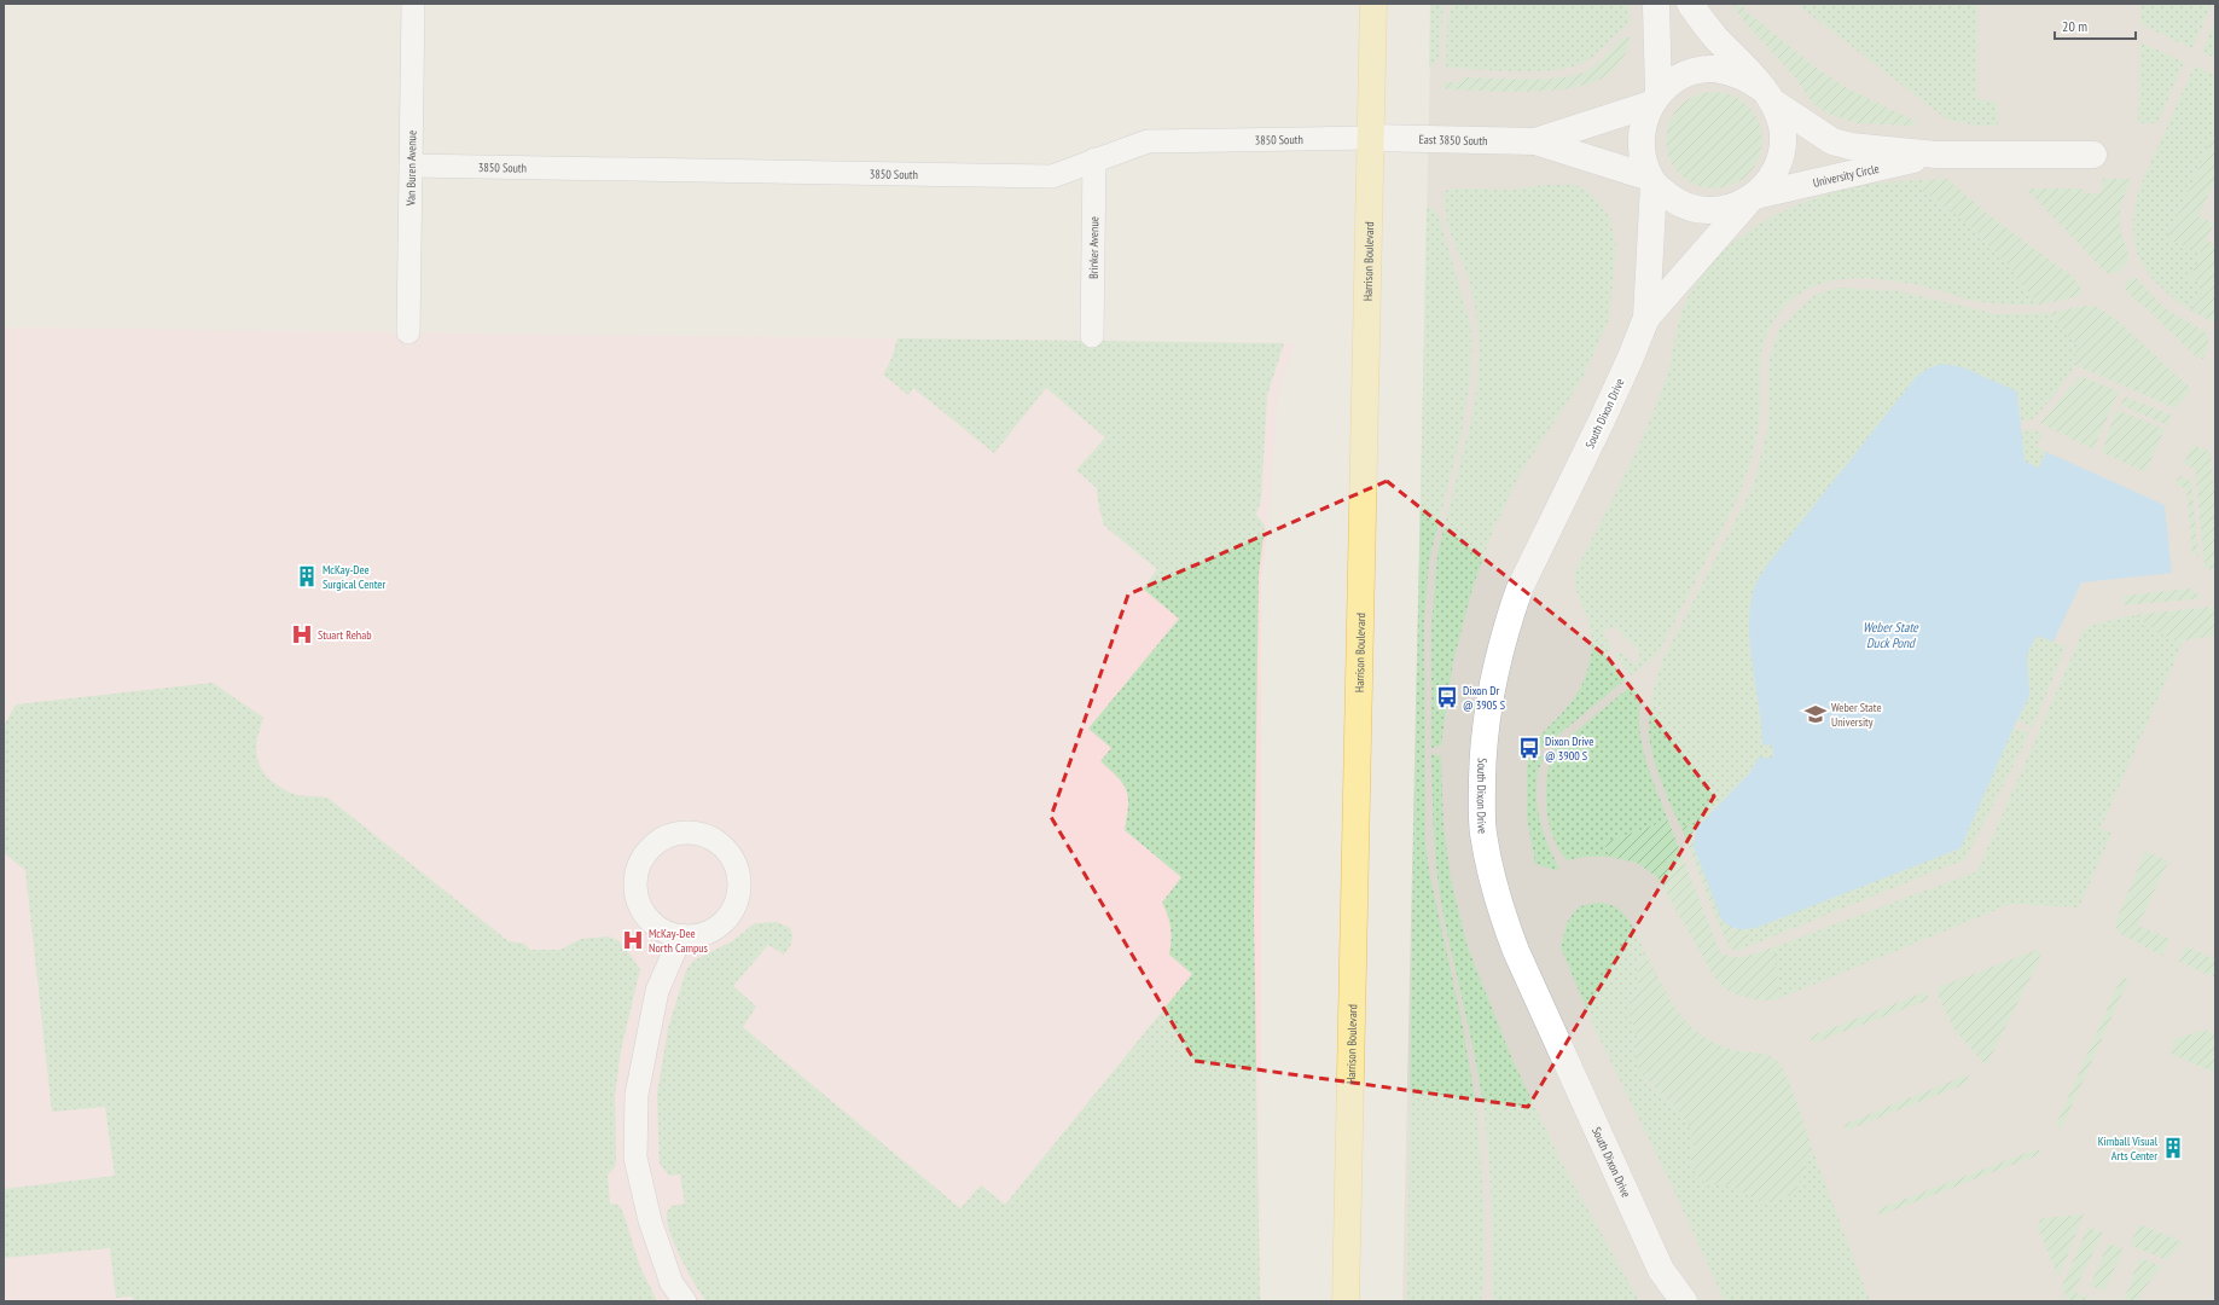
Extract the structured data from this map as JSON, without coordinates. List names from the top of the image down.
{
  "streets": {
    "main road": ["Harrison Boulevard"],
    "street": [
      "3850 South",
      "East 3850 South",
      "Van Buren Avenue",
      "University Circle",
      "Brinker Avenue",
      "South Dixon Drive"
    ]
  },
  "crossings": [
    ["3850 South", "East 3850 South"],
    ["3850 South", "Van Buren Avenue"],
    ["3850 South", "Brinker Avenue"],
    ["3850 South", "Harrison Boulevard"],
    ["East 3850 South", "University Circle"],
    ["East 3850 South", "Harrison Boulevard"],
    ["East 3850 South", "South Dixon Drive"],
    ["University Circle", "South Dixon Drive"]
  ],
  "water": ["Weber State Duck Pond"],
  "places": {
    "building": ["McKay-Dee Surgical Center", "Kimball Visual Arts Center"],
    "hospital": ["Stuart Rehab", "McKay-Dee North Campus"],
    "bus stop": ["Dixon Dr @ 3905 S", "Dixon Drive @ 3900 S"],
    "school or university": ["Weber State University"]
  },
  "scale_bar": "20 m"
}
